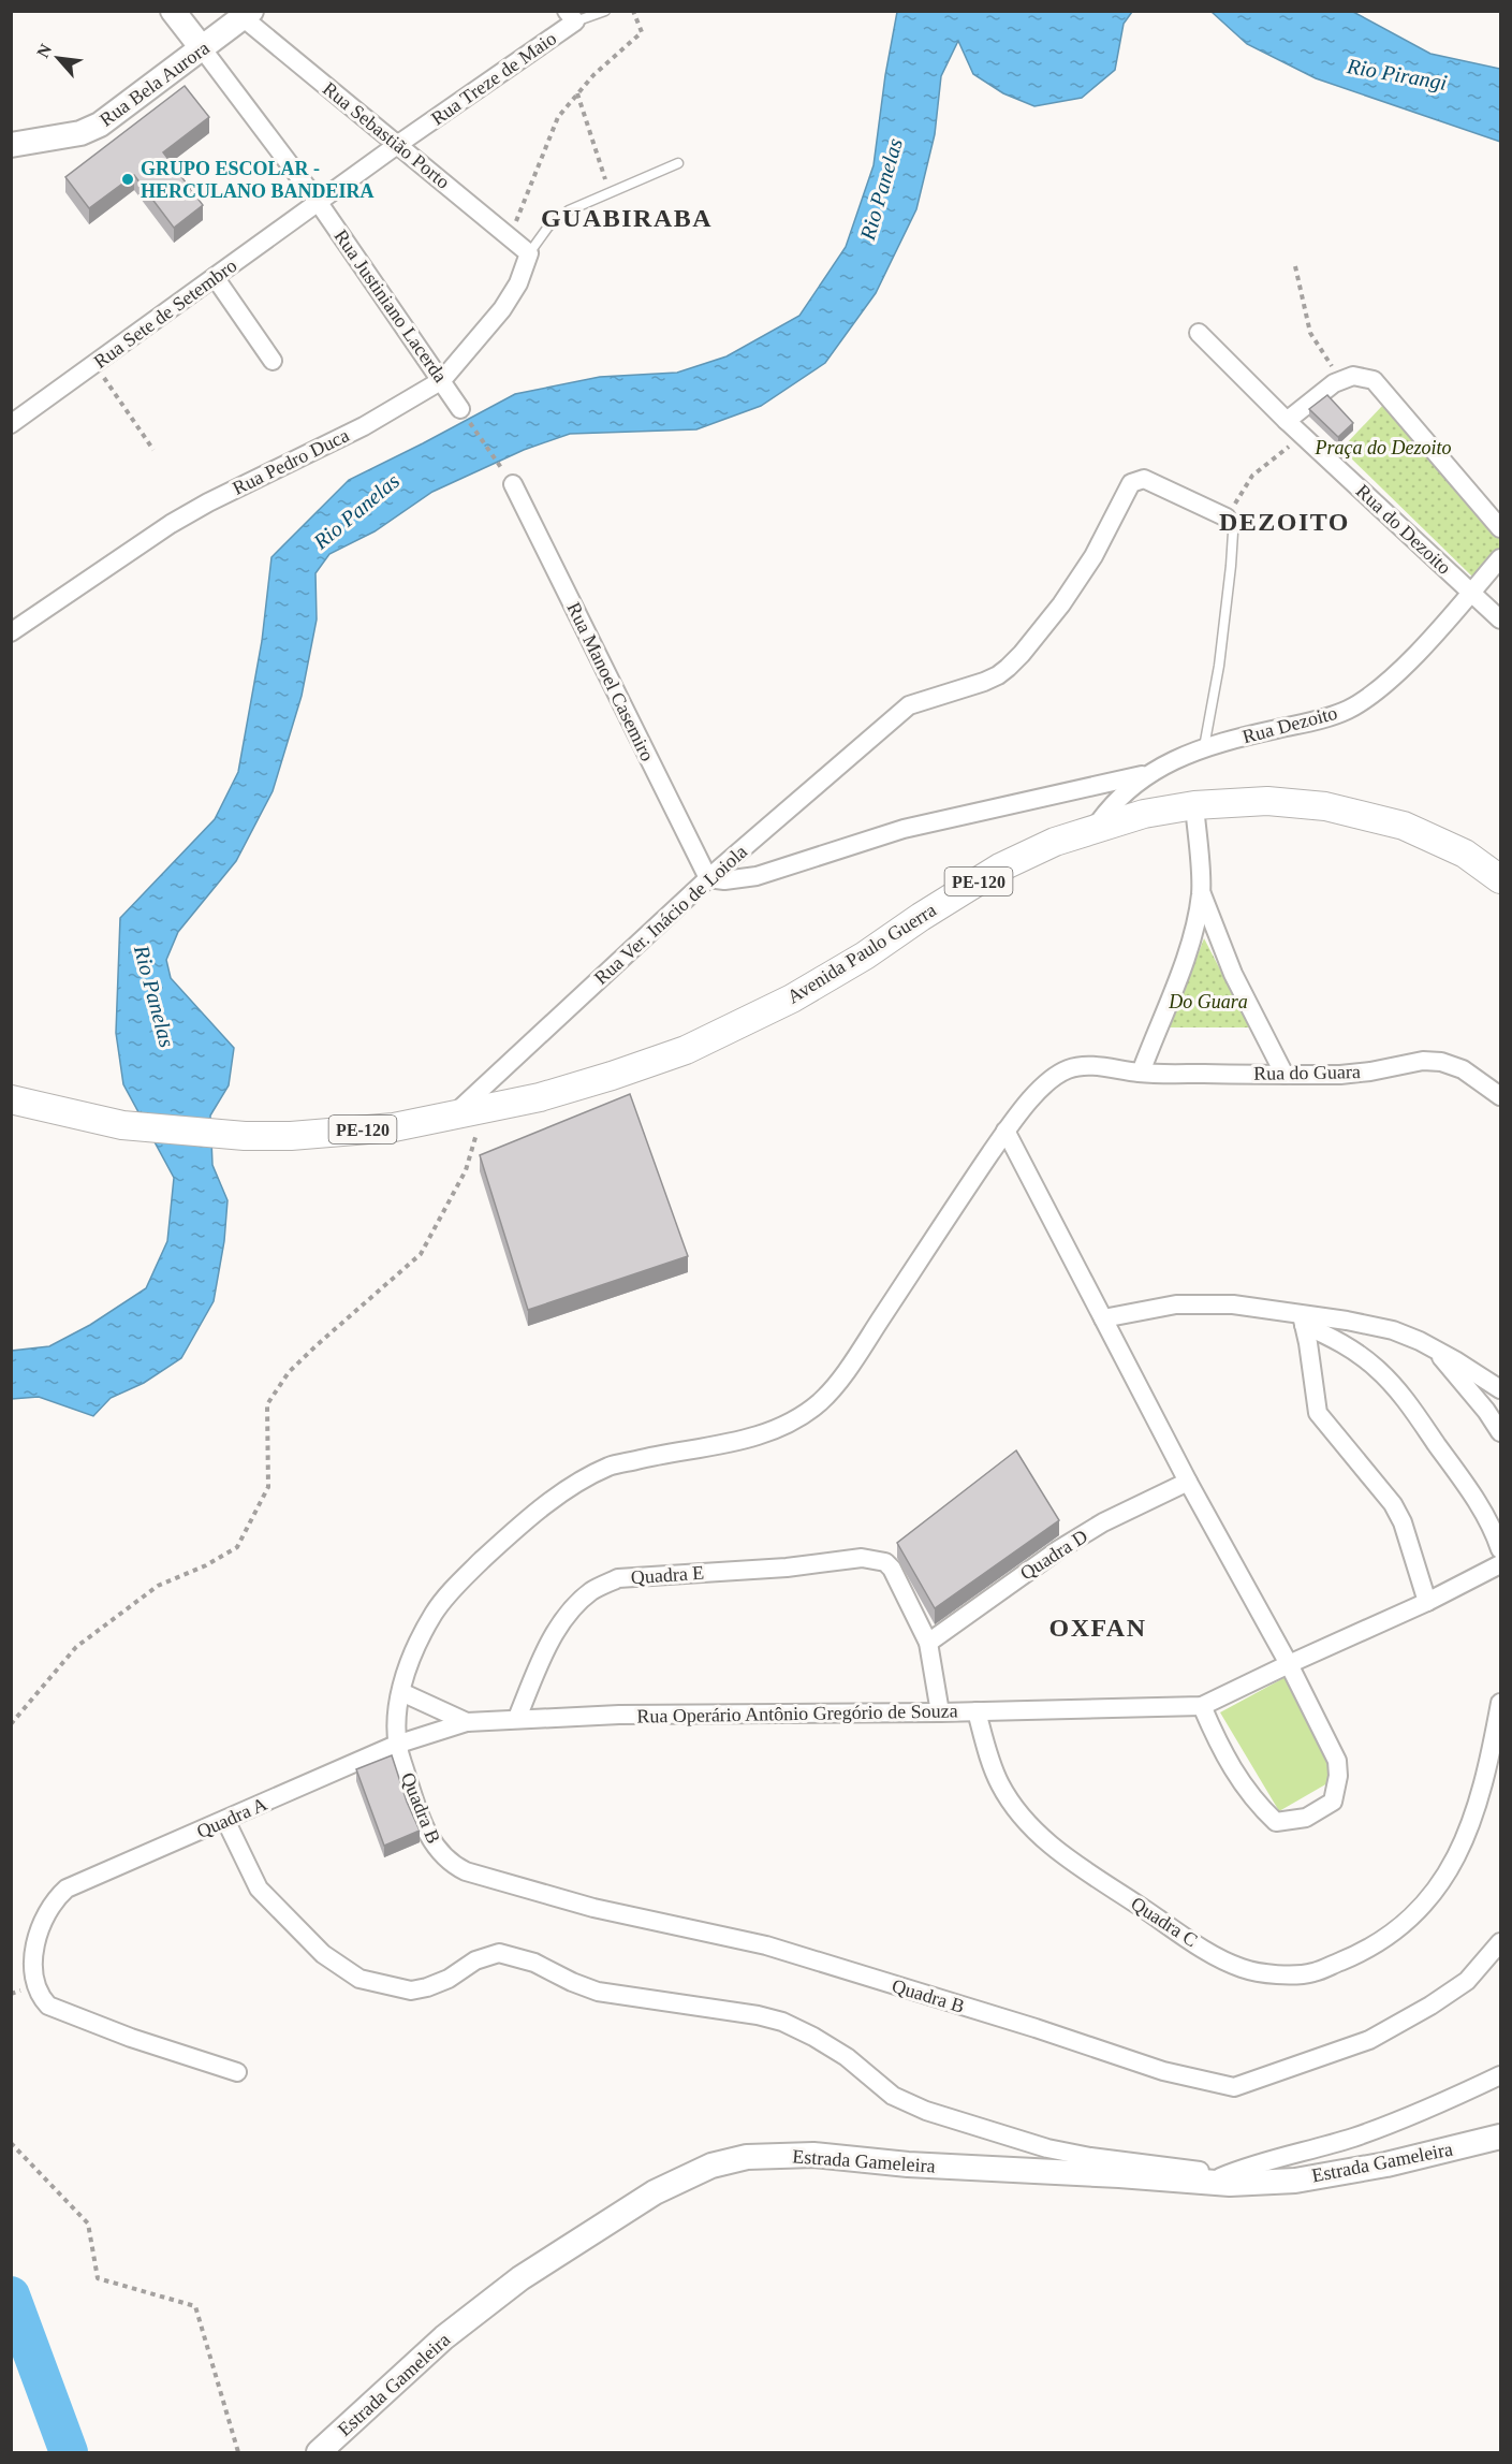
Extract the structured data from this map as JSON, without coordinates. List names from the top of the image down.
{
  "streets": {
    "main road": ["PE-120", "Avenida Paulo Guerra"],
    "street": [
      "Rua Treze de Maio",
      "Rua Bela Aurora",
      "Rua Sebastião Porto",
      "Rua Justiniano Lacerda",
      "Rua Sete de Setembro",
      "Rua Pedro Duca",
      "Rua do Dezoito",
      "Rua Manoel Casemiro",
      "Rua Dezoito",
      "Rua Ver. Inácio de Loiola",
      "Rua do Guara",
      "Quadra D",
      "Quadra E",
      "Rua Operário Antônio Gregório de Souza",
      "Quadra B",
      "Quadra A",
      "Quadra C",
      "Estrada Gameleira"
    ]
  },
  "crossings": [
    ["Rua Treze de Maio", "Rua Sebastião Porto"],
    ["Rua Treze de Maio", "Rua Justiniano Lacerda"],
    ["Rua Treze de Maio", "Rua Sete de Setembro"],
    ["Rua Bela Aurora", "Rua Sebastião Porto"],
    ["Rua Bela Aurora", "Rua Justiniano Lacerda"],
    ["Rua Sebastião Porto", "Rua Pedro Duca"],
    ["Rua Justiniano Lacerda", "Rua Sete de Setembro"],
    ["Rua Justiniano Lacerda", "Rua Pedro Duca"],
    ["Rua do Dezoito", "Rua Dezoito"],
    ["Rua Manoel Casemiro", "Rua Ver. Inácio de Loiola"],
    ["Rua Dezoito", "Avenida Paulo Guerra"],
    ["Rua Ver. Inácio de Loiola", "Avenida Paulo Guerra"],
    ["Rua do Guara", "Rua Operário Antônio Gregório de Souza"],
    ["Rua do Guara", "Quadra B"],
    ["Rua do Guara", "Quadra A"],
    ["Quadra D", "Quadra E"],
    ["Quadra E", "Rua Operário Antônio Gregório de Souza"],
    ["Rua Operário Antônio Gregório de Souza", "Quadra B"],
    ["Rua Operário Antônio Gregório de Souza", "Quadra A"],
    ["Rua Operário Antônio Gregório de Souza", "Quadra C"],
    ["Quadra B", "Quadra A"]
  ],
  "districts": ["GUABIRABA", "DEZOITO", "OXFAN"],
  "water": ["Rio Pirangi", "Rio Panelas"],
  "parks": ["Praça do Dezoito", "Do Guara"],
  "places": ["GRUPO ESCOLAR - HERCULANO BANDEIRA"],
  "north": "top left"
}
